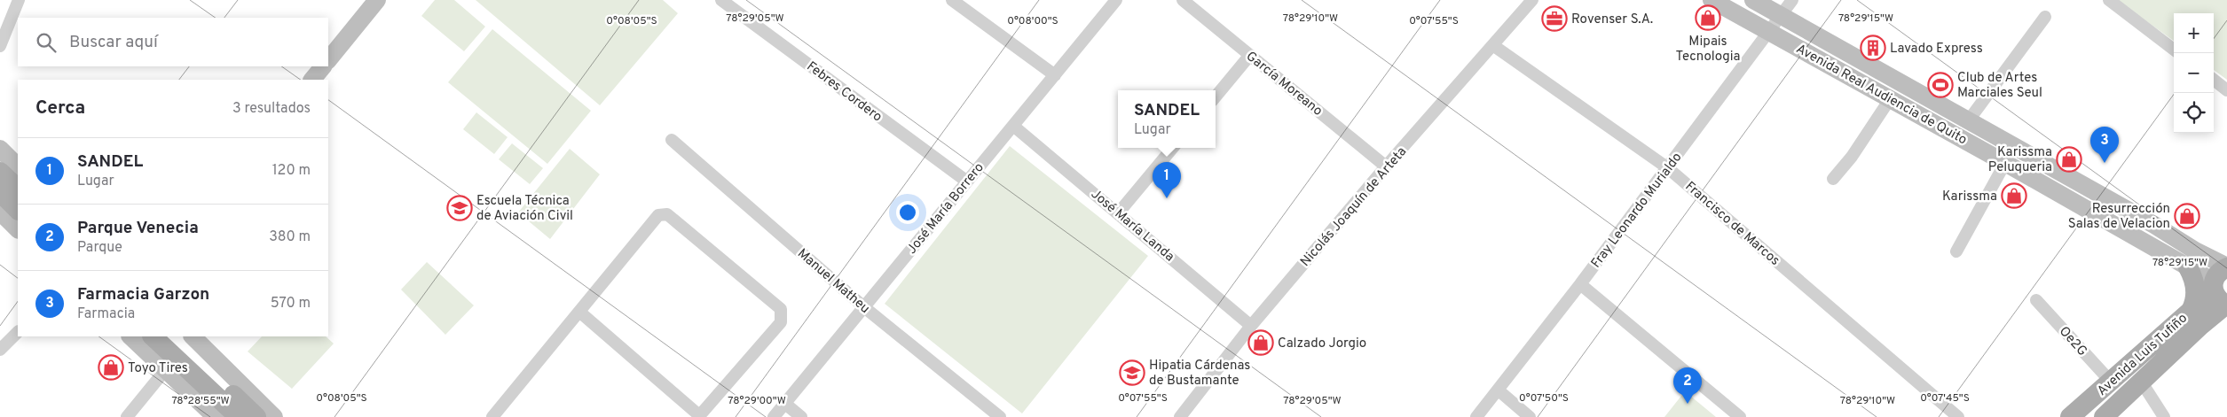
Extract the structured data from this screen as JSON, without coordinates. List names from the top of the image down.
{
  "streets": {
    "main road": ["Avenida Real Audiencia de Quito", "Avenida Luis Tufiño"],
    "street": [
      "García Moreano",
      "Febres Cordero",
      "Nicolás Joaquín de Arteta",
      "José María Borrero",
      "Fray Leonardo Murialdo",
      "Francisco de Marcos",
      "José María Landa",
      "Manuel Matheu",
      "Oe2G"
    ]
  },
  "crossings": [
    ["García Moreano", "Nicolás Joaquín de Arteta"],
    ["Febres Cordero", "José María Borrero"],
    ["Avenida Real Audiencia de Quito", "Fray Leonardo Murialdo"],
    ["Avenida Real Audiencia de Quito", "Avenida Luis Tufiño"],
    ["Nicolás Joaquín de Arteta", "Francisco de Marcos"],
    ["Nicolás Joaquín de Arteta", "José María Landa"],
    ["José María Borrero", "José María Landa"],
    ["José María Borrero", "Manuel Matheu"],
    ["Fray Leonardo Murialdo", "Francisco de Marcos"],
    ["Oe2G", "Avenida Luis Tufiño"]
  ],
  "places": {
    "shop": [
      "Mipais Tecnologia",
      "Karissma Peluqueria",
      "Karissma",
      "Resurrección Salas de Velacion",
      "Calzado Jorgio",
      "Toyo Tires"
    ],
    "office": ["Rovenser S.A."],
    "building": ["Lavado Express"],
    "sports": ["Club de Artes Marciales Seul"],
    "school or university": ["Escuela Técnica de Aviación Civil", "Hipatia Cárdenas de Bustamante"]
  },
  "page": {
    "map_buttons": ["+", "−"],
    "search": "Buscar aquí",
    "heading": ["Cerca", "3 resultados"],
    "popup": ["SANDEL", "Lugar"],
    "pins": ["3", "1", "2"],
    "list": [
      {
        "mark": "1",
        "name": "SANDEL",
        "note": "Lugar",
        "value": "120 m"
      },
      {
        "mark": "2",
        "name": "Parque Venecia",
        "note": "Parque",
        "value": "380 m"
      },
      {
        "mark": "3",
        "name": "Farmacia Garzon",
        "note": "Farmacia",
        "value": "570 m"
      }
    ]
  },
  "coordinates": [
    "78°29'05\"W",
    "78°29'10\"W",
    "78°29'15\"W",
    "0°08'00\"S",
    "0°08'05\"S",
    "0°07'55\"S",
    "0°07'50\"S",
    "0°07'45\"S",
    "78°28'55\"W",
    "78°29'00\"W"
  ]
}
